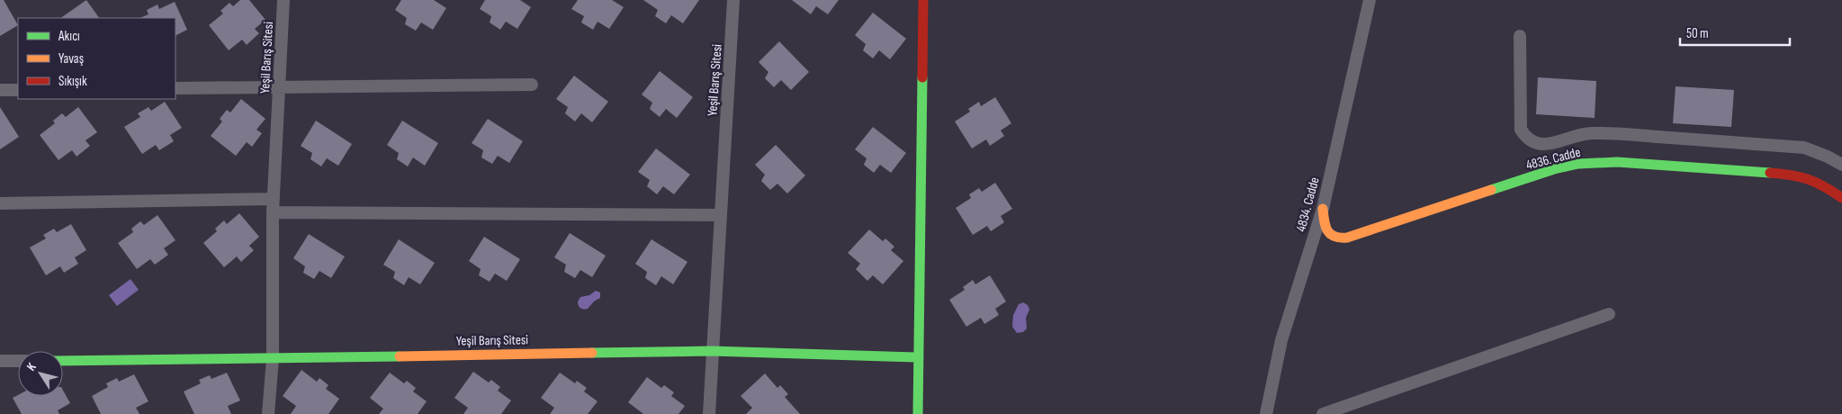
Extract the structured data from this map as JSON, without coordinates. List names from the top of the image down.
{
  "streets": {
    "street": ["Yeşil Barış Sitesi", "4836. Cadde", "4834. Cadde"]
  },
  "crossings": [
    ["4836. Cadde", "4834. Cadde"]
  ],
  "legend": ["Akıcı", "Yavaş", "Sıkışık"],
  "scale_bar": "50 m",
  "north": "top left"
}
